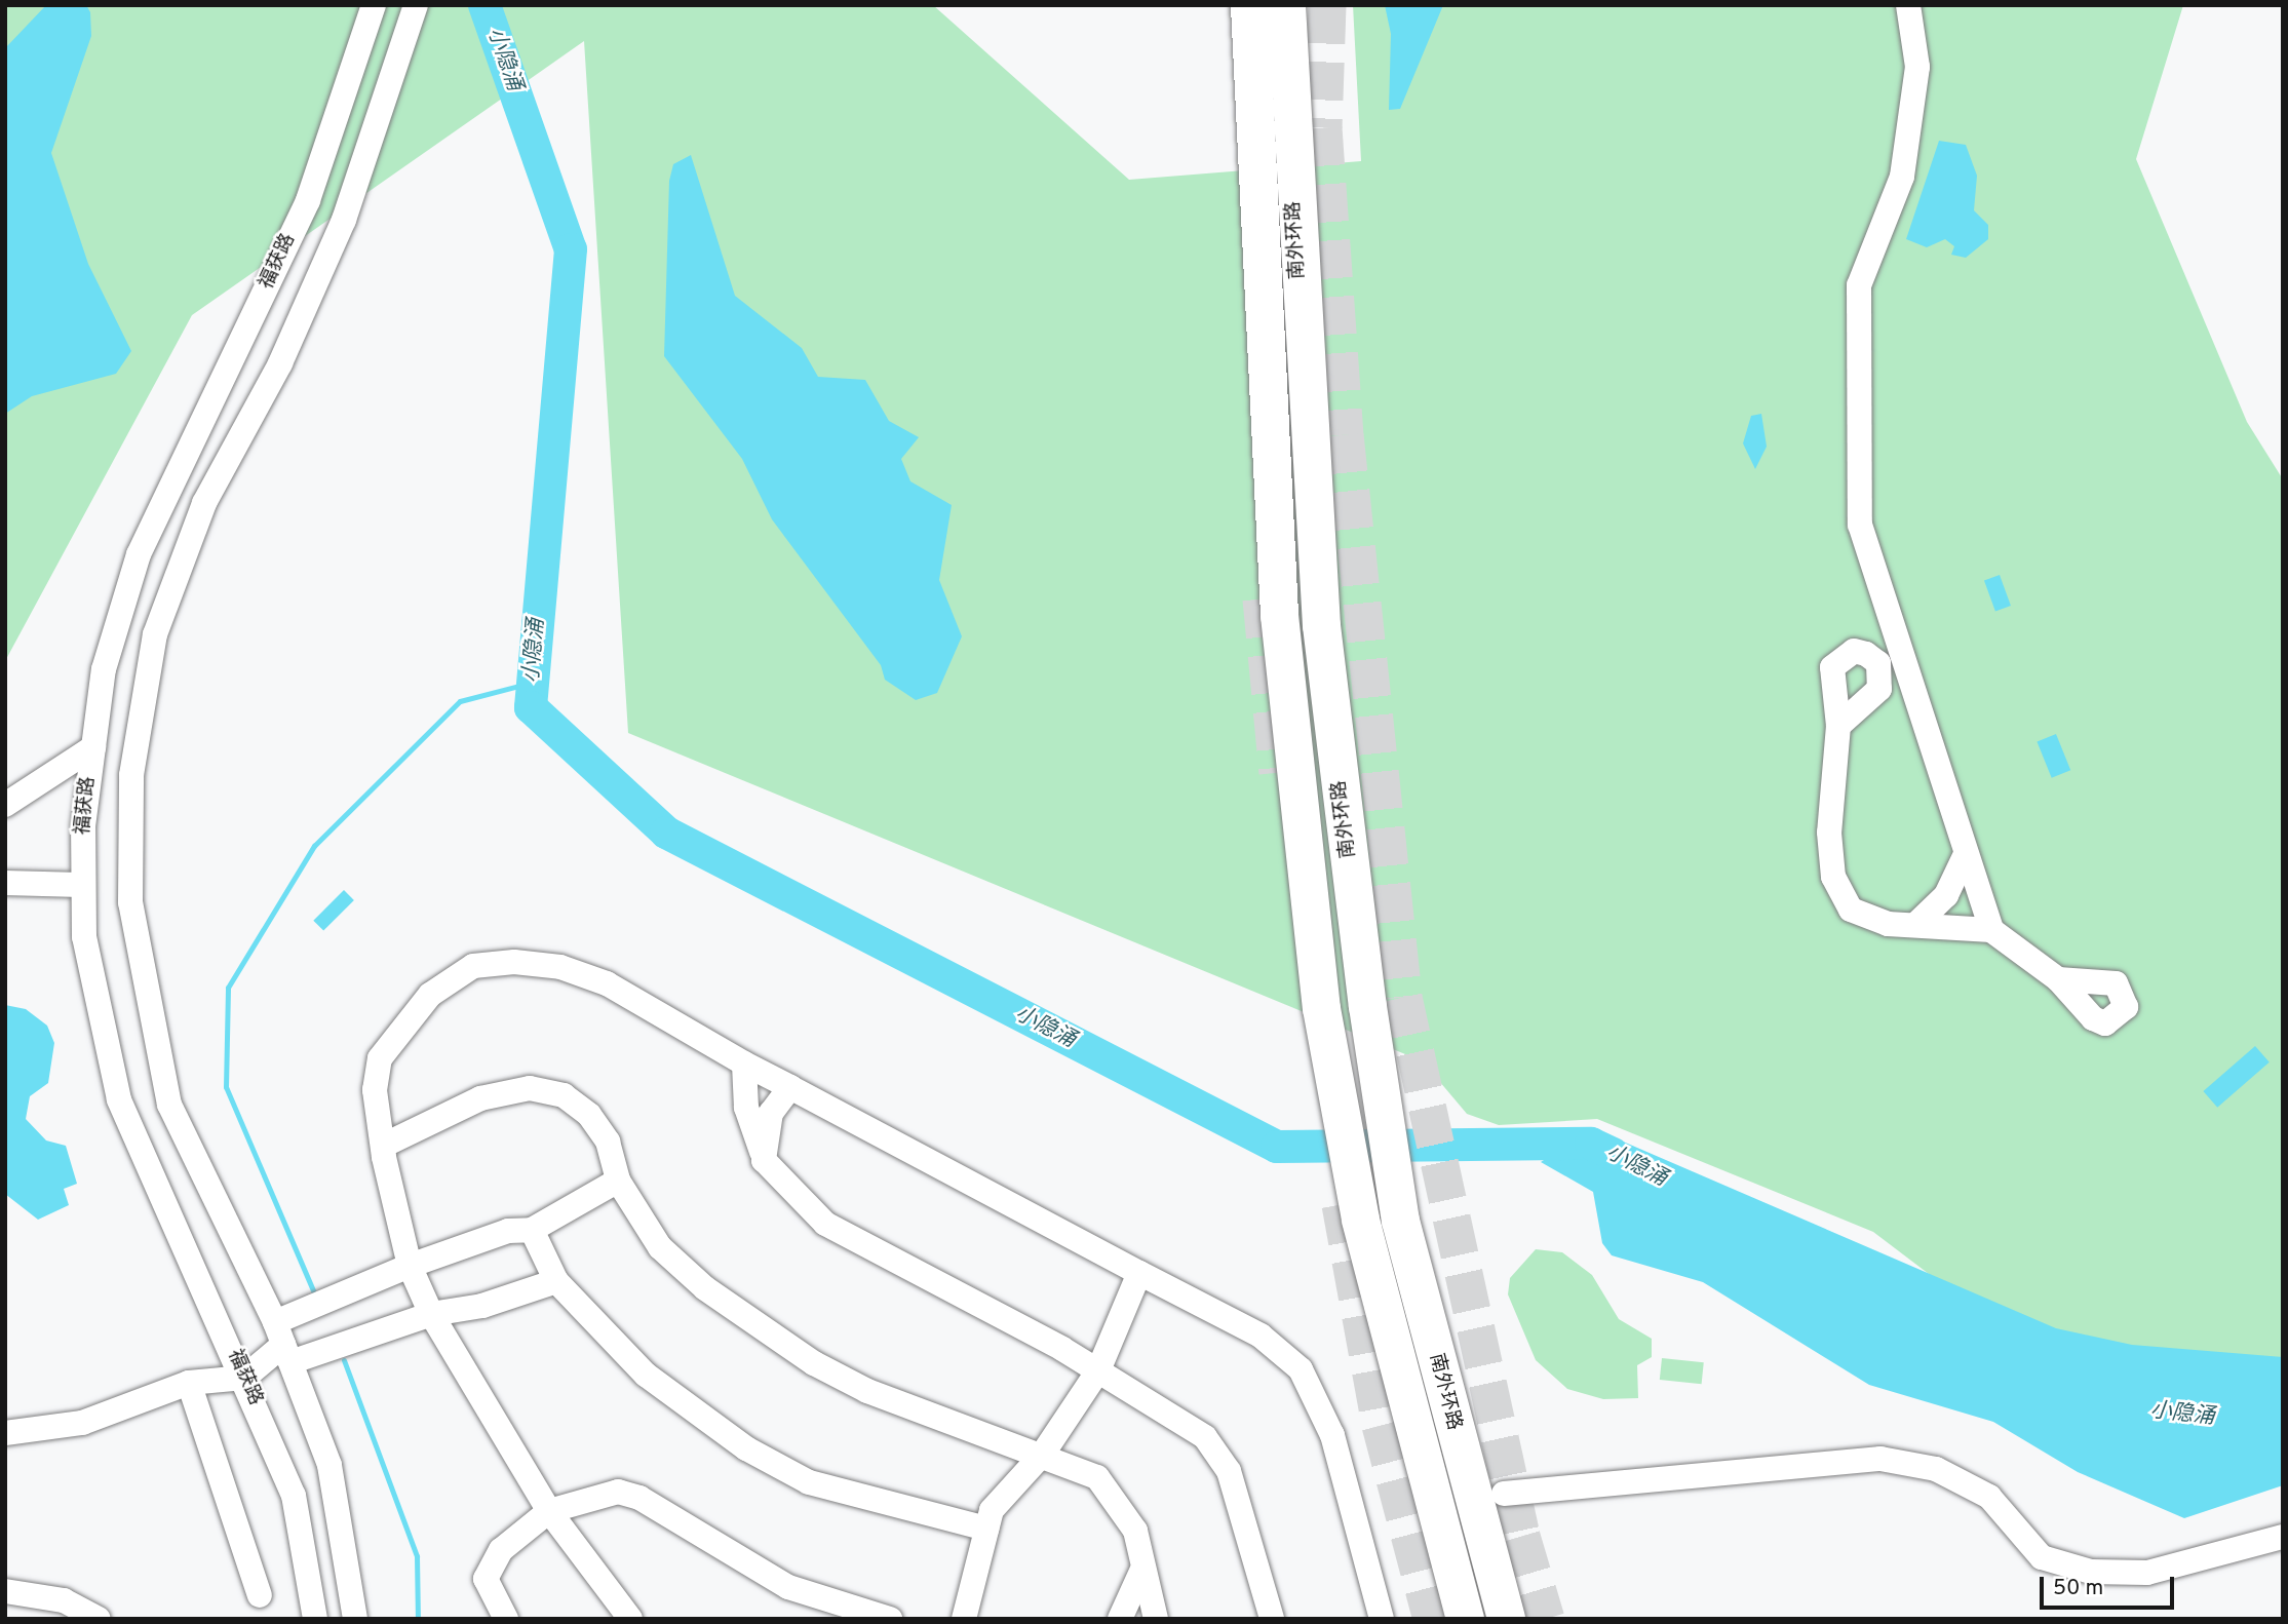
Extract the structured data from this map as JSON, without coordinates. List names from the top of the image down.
{
  "streets": {
    "highway": ["南外环路"],
    "street": ["福获路"]
  },
  "water": ["小隐涌"],
  "scale_bar": "50 m"
}
